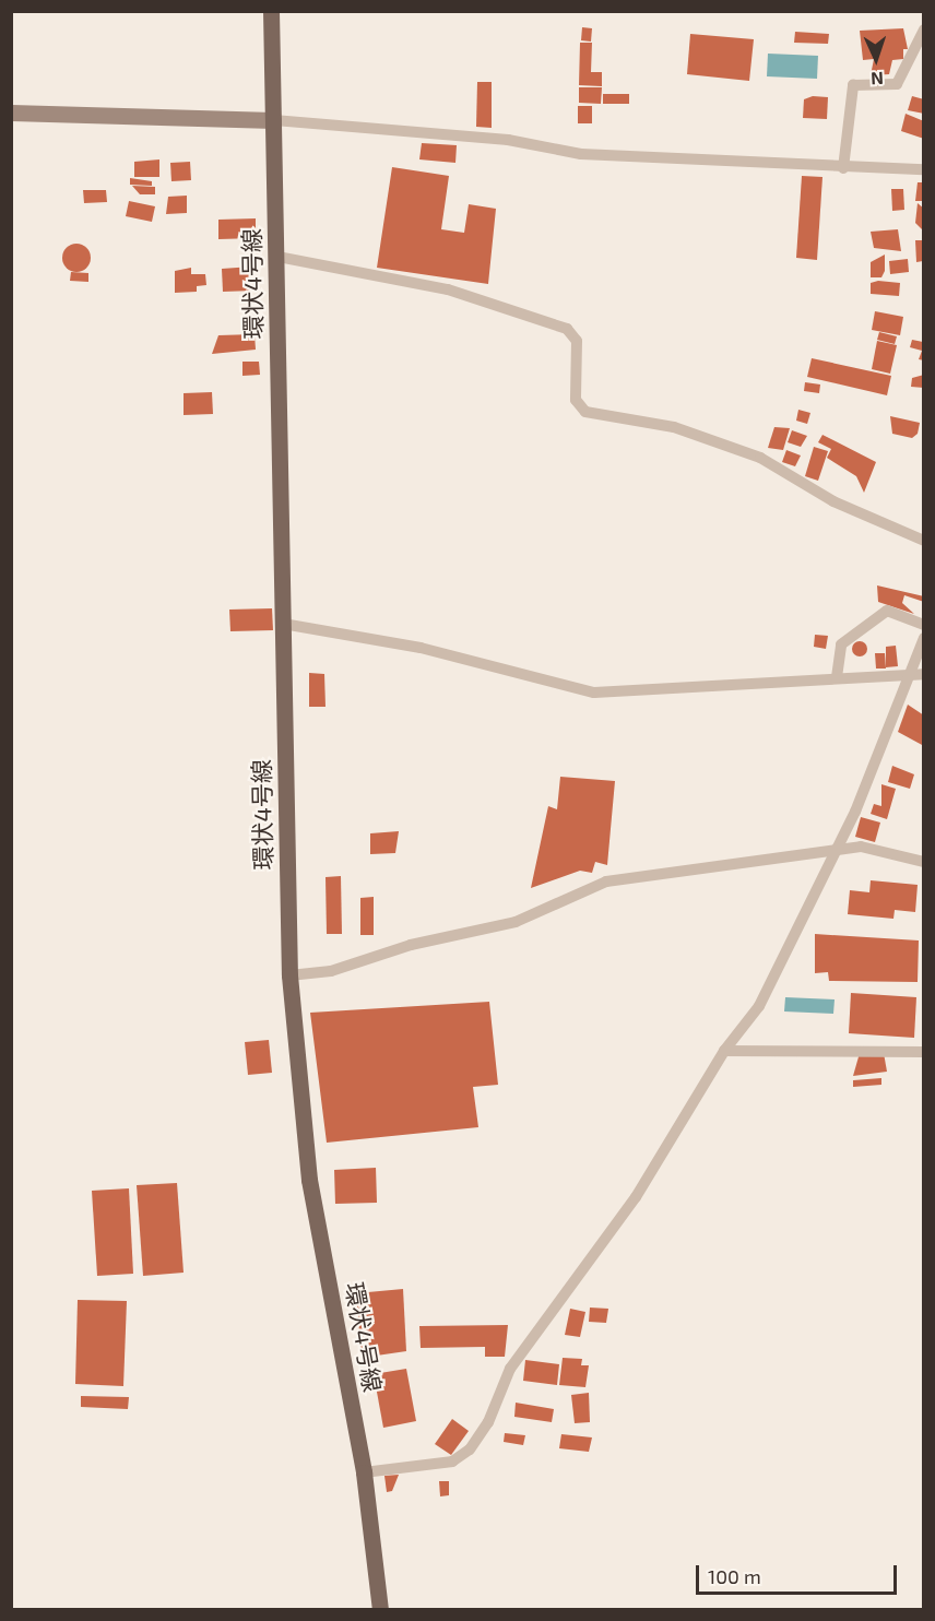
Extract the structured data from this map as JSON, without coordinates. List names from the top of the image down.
{
  "streets": {
    "main road": ["環状4号線"]
  },
  "scale_bar": "100 m",
  "north": "bottom"
}
